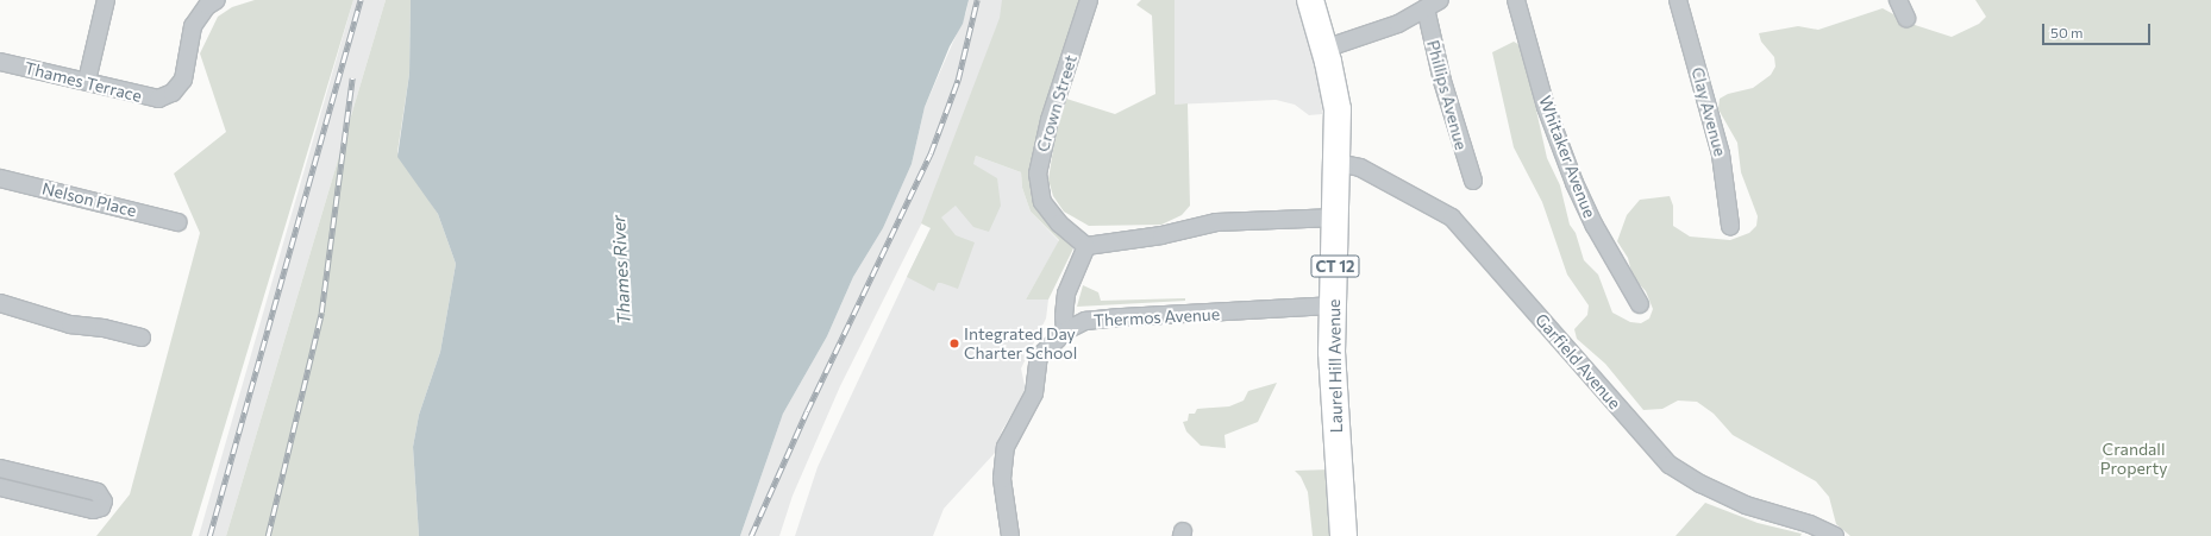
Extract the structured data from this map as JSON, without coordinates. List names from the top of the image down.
{
  "streets": {
    "highway": ["CT 12", "Laurel Hill Avenue"],
    "street": [
      "Thames Terrace",
      "Phillips Avenue",
      "Crown Street",
      "Clay Avenue",
      "Whitaker Avenue",
      "Nelson Place",
      "Thermos Avenue",
      "Garfield Avenue"
    ]
  },
  "crossings": [
    ["Thermos Avenue", "Laurel Hill Avenue"],
    ["Garfield Avenue", "Laurel Hill Avenue"]
  ],
  "water": ["Thames River"],
  "parks": ["Crandall Property"],
  "places": ["Integrated Day Charter School"],
  "scale_bar": "50 m"
}
